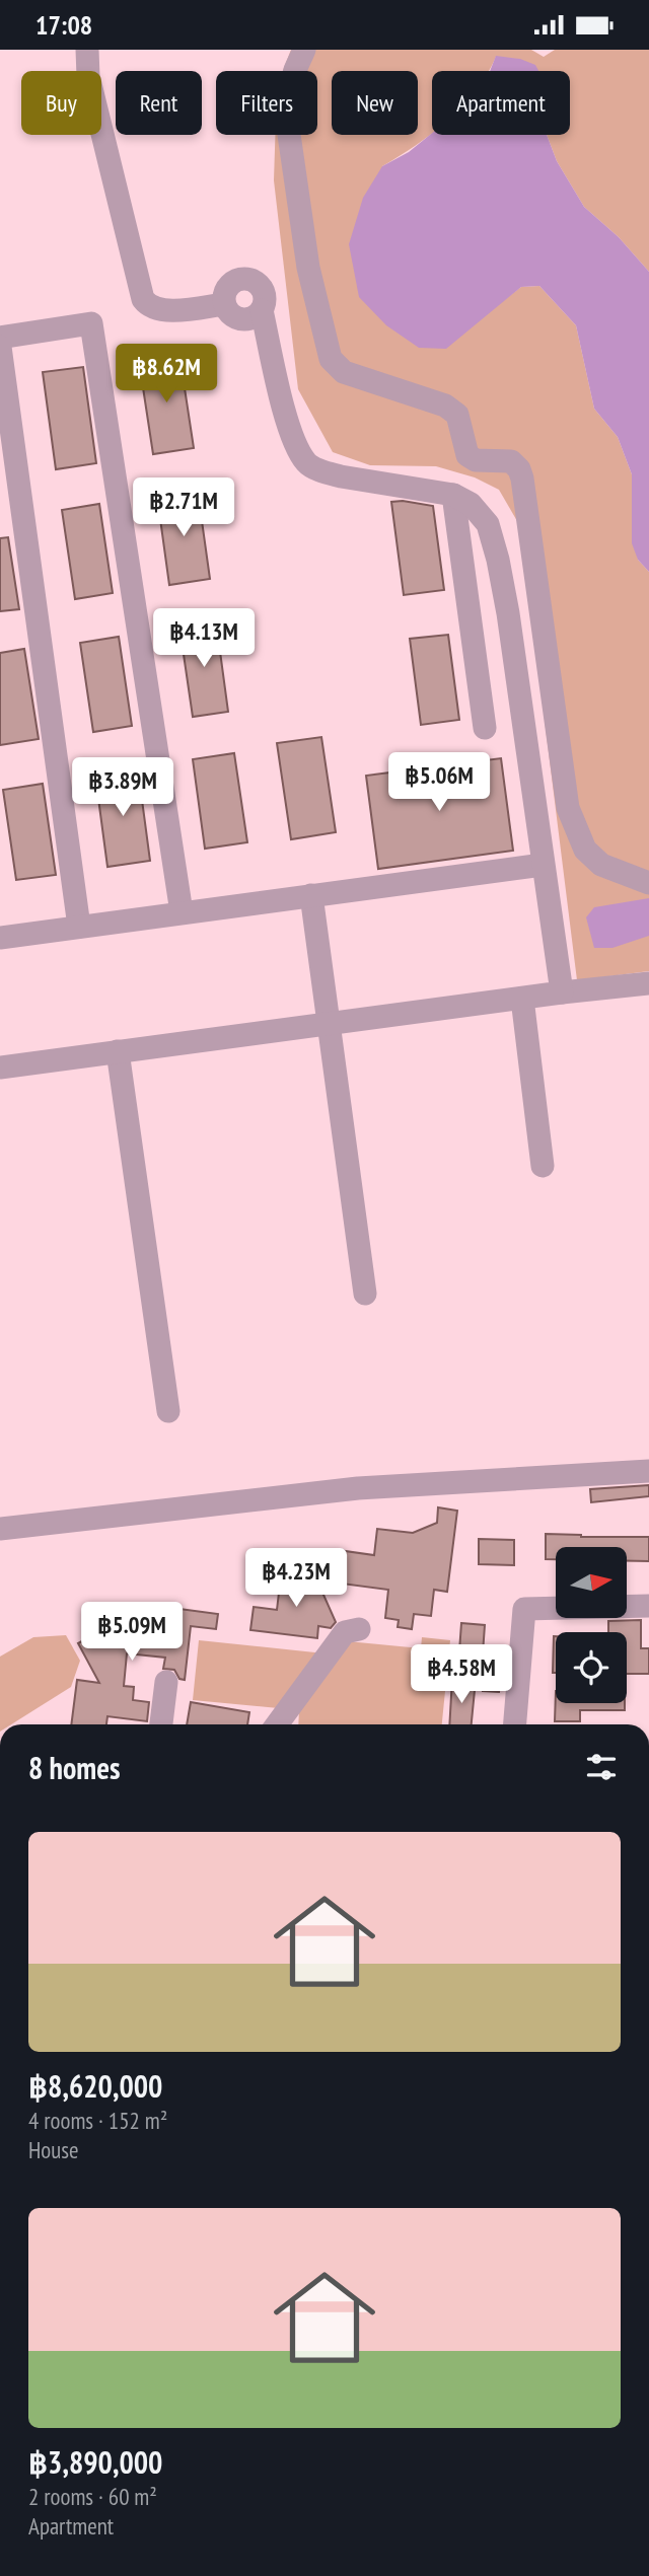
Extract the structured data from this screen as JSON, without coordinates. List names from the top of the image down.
{
  "north": "right",
  "page": {
    "status": "17:08",
    "chip": [
      "Buy",
      "Rent",
      "Filters",
      "New",
      "Apartment"
    ],
    "price": [
      "฿8.62M",
      "฿2.71M",
      "฿4.13M",
      "฿5.06M",
      "฿3.89M",
      "฿4.23M",
      "฿5.09M",
      "฿4.58M"
    ],
    "heading": "8 homes",
    "list": [
      {
        "name": "฿8,620,000",
        "note": "4 rooms · 152 m² · House"
      },
      {
        "name": "฿3,890,000",
        "note": "2 rooms · 60 m² · Apartment"
      }
    ]
  }
}
